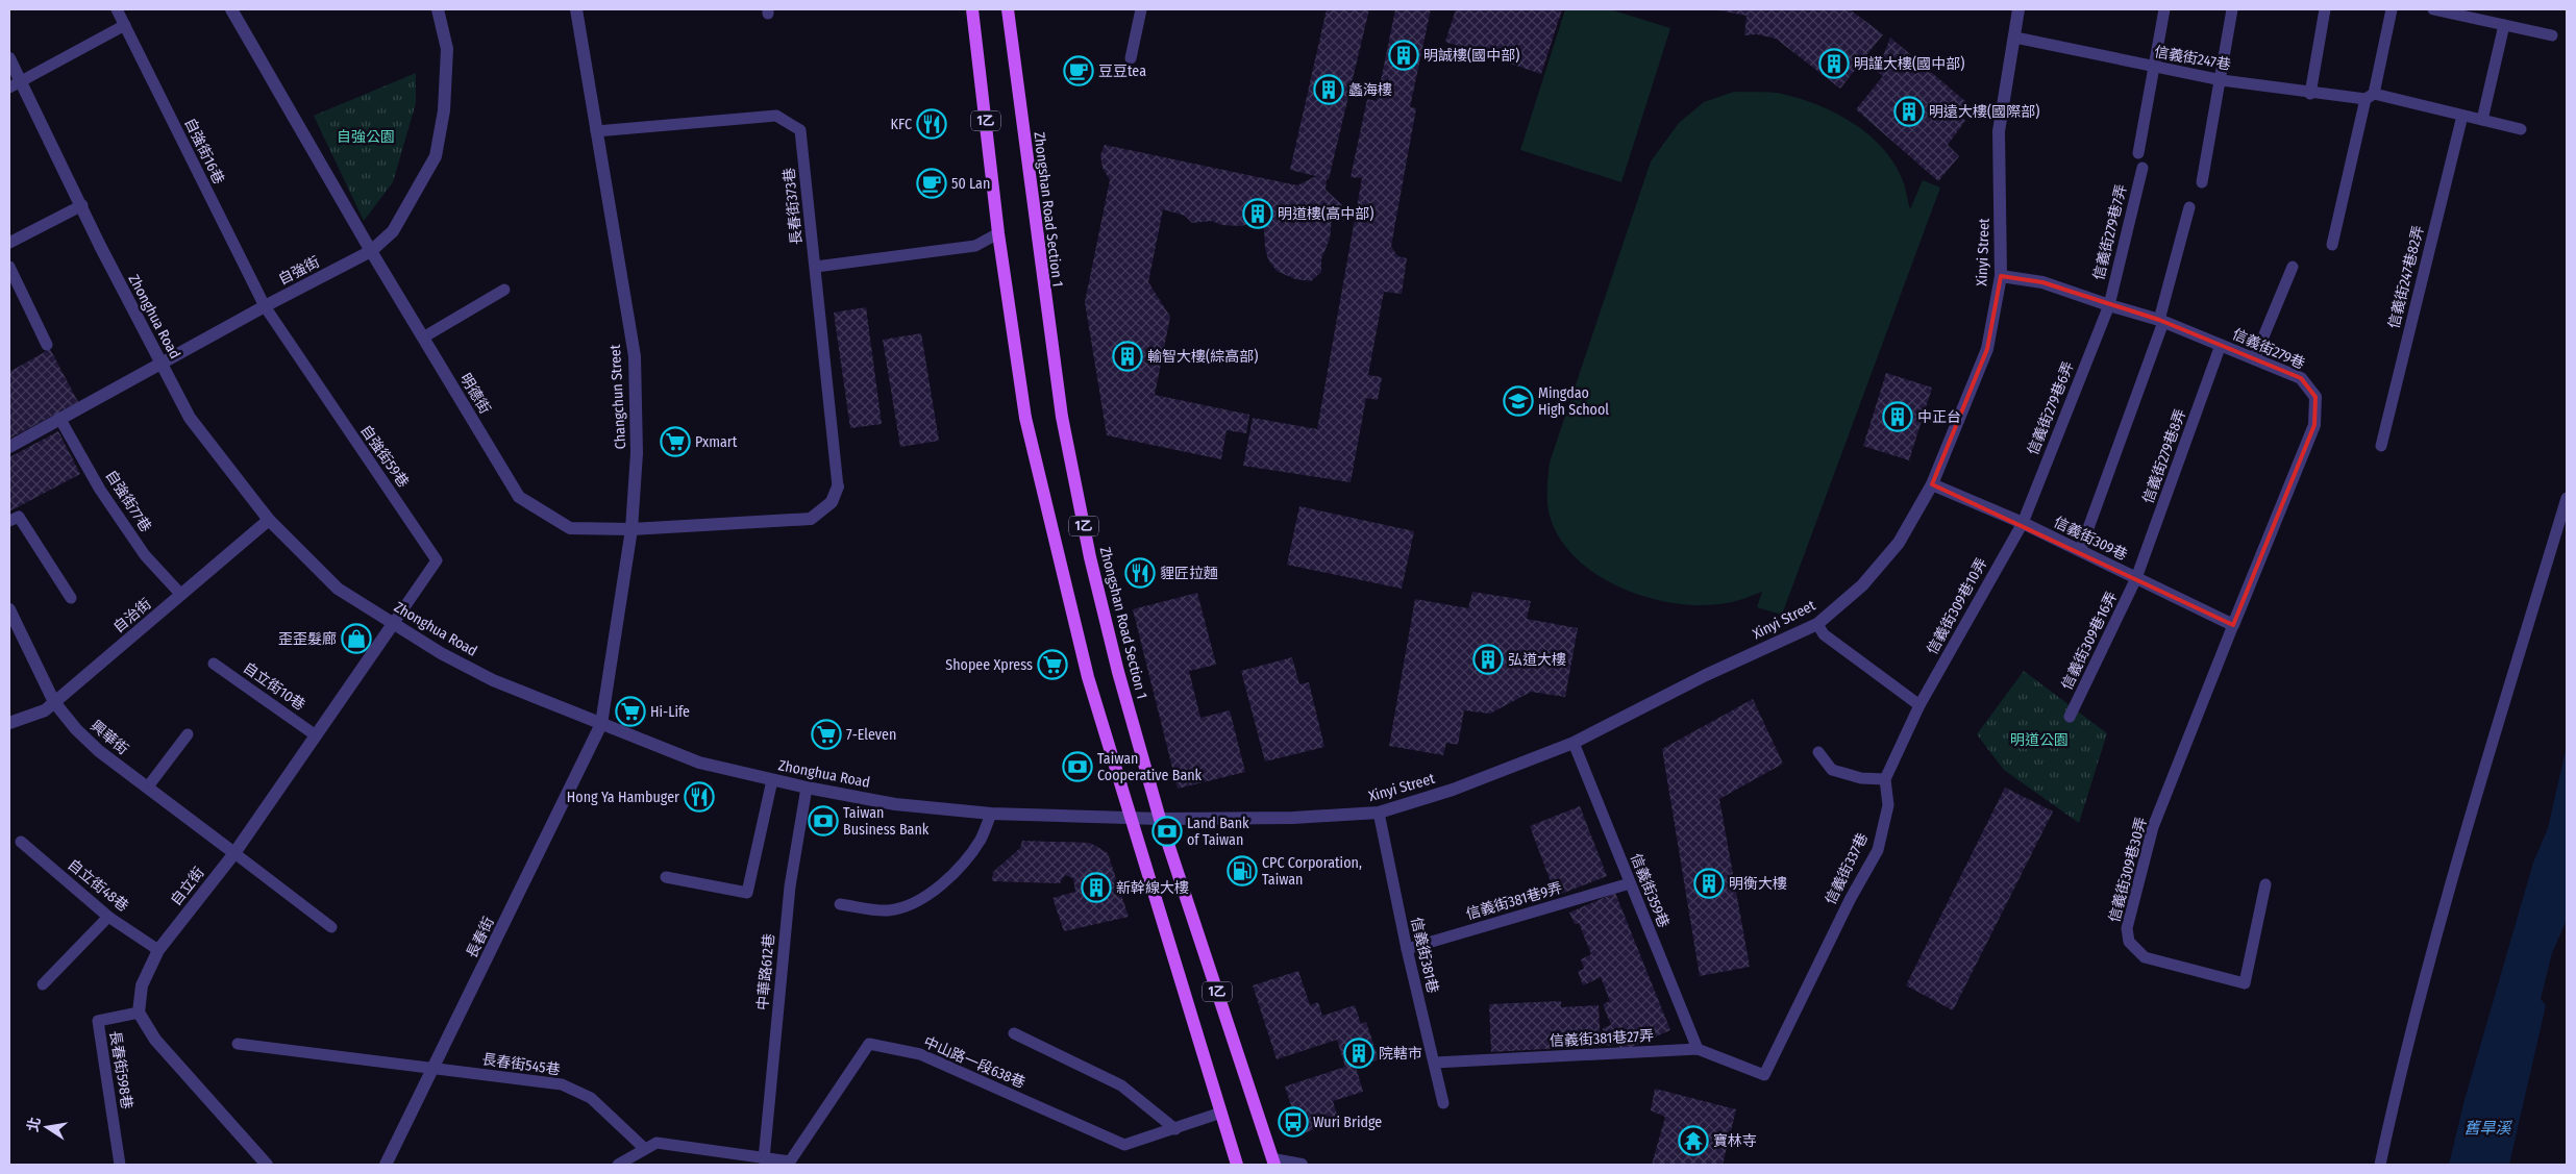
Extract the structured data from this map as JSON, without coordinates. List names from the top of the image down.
{
  "streets": {
    "main road": ["1乙", "Zhongshan Road Section 1"],
    "street": [
      "Xinyi Street",
      "自強街",
      "Zhonghua Road",
      "信義街279巷",
      "明德街",
      "Changchun Street",
      "信義街309巷",
      "自治街",
      "興華街",
      "自立街",
      "長春街"
    ],
    "lane": [
      "信義街247巷",
      "自強街16巷",
      "長春街373巷",
      "信義街279巷7弄",
      "信義街247巷82弄",
      "信義街279巷6弄",
      "自強街59巷",
      "信義街279巷8弄",
      "自強街77巷",
      "信義街309巷10弄",
      "信義街309巷16弄",
      "自立街10巷",
      "信義街337巷",
      "信義街309巷30弄",
      "自立街48巷",
      "信義街359巷",
      "信義街381巷9弄",
      "信義街381巷",
      "中華路612巷",
      "信義街381巷27弄",
      "中山路一段638巷",
      "長春街545巷",
      "長春街598巷"
    ]
  },
  "crossings": [
    ["信義街247巷", "Xinyi Street"],
    ["信義街247巷", "信義街247巷82弄"],
    ["1乙", "Xinyi Street"],
    ["1乙", "Zhonghua Road"],
    ["1乙", "中山路一段638巷"],
    ["自強街16巷", "自強街"],
    ["自強街16巷", "自強街59巷"],
    ["長春街373巷", "明德街"],
    ["長春街373巷", "Changchun Street"],
    ["Zhongshan Road Section 1", "Xinyi Street"],
    ["信義街279巷7弄", "信義街279巷"],
    ["信義街279巷7弄", "信義街279巷6弄"],
    ["Xinyi Street", "Zhonghua Road"],
    ["Xinyi Street", "信義街279巷"],
    ["Xinyi Street", "信義街309巷"],
    ["Xinyi Street", "信義街359巷"],
    ["Xinyi Street", "信義街381巷"],
    ["自強街", "Zhonghua Road"],
    ["自強街", "明德街"],
    ["自強街", "自強街59巷"],
    ["自強街", "自強街77巷"],
    ["Zhonghua Road", "Changchun Street"],
    ["Zhonghua Road", "自強街59巷"],
    ["Zhonghua Road", "自治街"],
    ["Zhonghua Road", "自立街"],
    ["Zhonghua Road", "長春街"],
    ["Zhonghua Road", "中華路612巷"],
    ["信義街279巷", "信義街279巷6弄"],
    ["信義街279巷", "信義街279巷8弄"],
    ["信義街279巷", "信義街309巷"],
    ["信義街279巷", "信義街309巷30弄"],
    ["明德街", "Changchun Street"],
    ["Changchun Street", "長春街"],
    ["信義街279巷6弄", "信義街309巷"],
    ["信義街279巷6弄", "信義街309巷10弄"],
    ["自強街59巷", "自立街"],
    ["信義街279巷8弄", "信義街309巷"],
    ["信義街279巷8弄", "信義街309巷16弄"],
    ["自強街77巷", "自治街"],
    ["信義街309巷", "信義街309巷10弄"],
    ["信義街309巷", "信義街309巷16弄"],
    ["信義街309巷", "信義街309巷30弄"],
    ["自治街", "興華街"],
    ["自立街10巷", "自立街"],
    ["興華街", "自立街"],
    ["信義街337巷", "信義街381巷27弄"],
    ["自立街48巷", "自立街"],
    ["自立街", "長春街598巷"],
    ["信義街359巷", "信義街381巷9弄"],
    ["信義街359巷", "信義街381巷27弄"],
    ["信義街381巷9弄", "信義街381巷"],
    ["長春街", "長春街545巷"],
    ["信義街381巷", "信義街381巷27弄"],
    ["中華路612巷", "中山路一段638巷"]
  ],
  "water": ["舊旱溪"],
  "parks": ["自強公園", "明道公園"],
  "places": {
    "building": [
      "明誠樓(國中部)",
      "明謹大樓(國中部)",
      "蠡海樓",
      "明遠大樓(國際部)",
      "明道樓(高中部)",
      "輸智大樓(綜高部)",
      "中正台",
      "弘道大樓",
      "明衡大樓",
      "新幹線大樓",
      "院轄市"
    ],
    "cafe": ["豆豆tea", "50 Lan"],
    "restaurant": ["KFC", "貍匠拉麵", "Hong Ya Hambuger"],
    "school or university": ["Mingdao High School"],
    "supermarket": [
      "Pxmart",
      "Shopee Xpress",
      "Hi-Life",
      "7-Eleven"
    ],
    "shop": ["歪歪髮廊"],
    "bank": ["Taiwan Cooperative Bank", "Taiwan Business Bank", "Land Bank of Taiwan"],
    "fuel station": ["CPC Corporation, Taiwan"],
    "bus stop": ["Wuri Bridge"],
    "temple": ["寶林寺"]
  },
  "north": "left"
}
